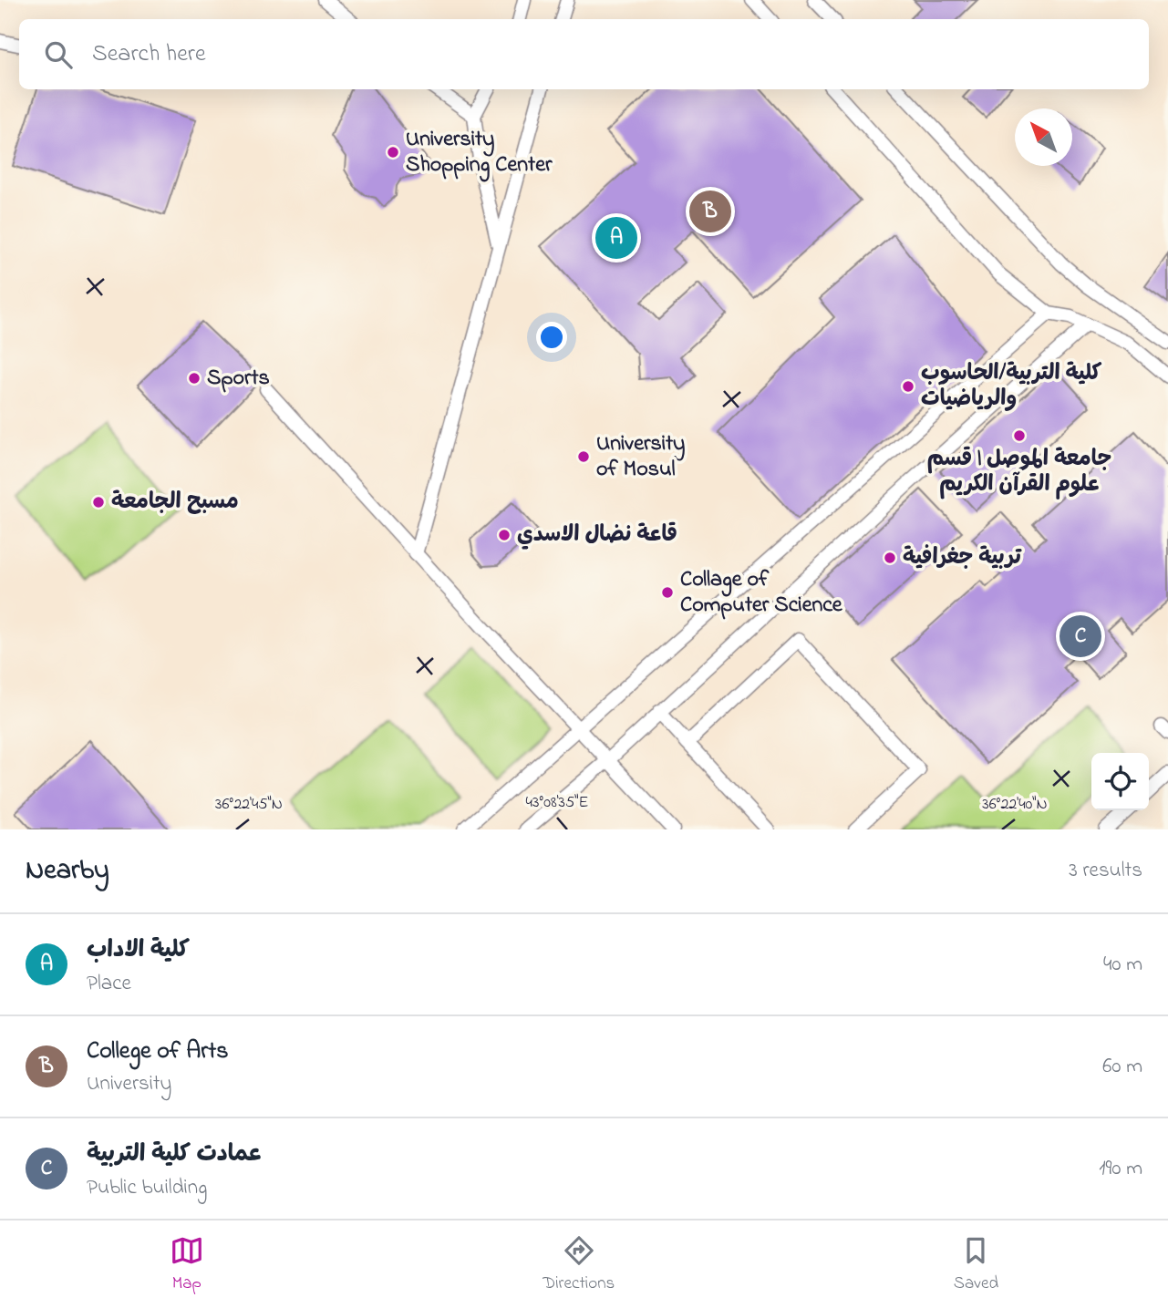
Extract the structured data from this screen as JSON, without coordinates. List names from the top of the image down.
{
  "places": [
    "University Shopping Center",
    "Sports",
    "كلية التربية/الحاسوب والرياضيات",
    "جامعة الموصل | قسم علوم القرآن الكريم",
    "University of Mosul",
    "مسبح الجامعة",
    "قاعة نضال الاسدي",
    "تربية جغرافية",
    "Collage of Computer Science"
  ],
  "north": "top left",
  "page": {
    "search": "Search here",
    "pins": ["B", "A", "C"],
    "heading": ["Nearby", "3 results"],
    "list": [
      {
        "mark": "A",
        "name": "كلية الاداب",
        "note": "Place",
        "value": "40 m"
      },
      {
        "mark": "B",
        "name": "College of Arts",
        "note": "University",
        "value": "60 m"
      },
      {
        "mark": "C",
        "name": "عمادت كلية التربية",
        "note": "Public building",
        "value": "190 m"
      }
    ],
    "nav": ["Map", "Directions", "Saved"]
  },
  "coordinates": ["43°08'35\"E", "36°22'45\"N", "36°22'40\"N"]
}
